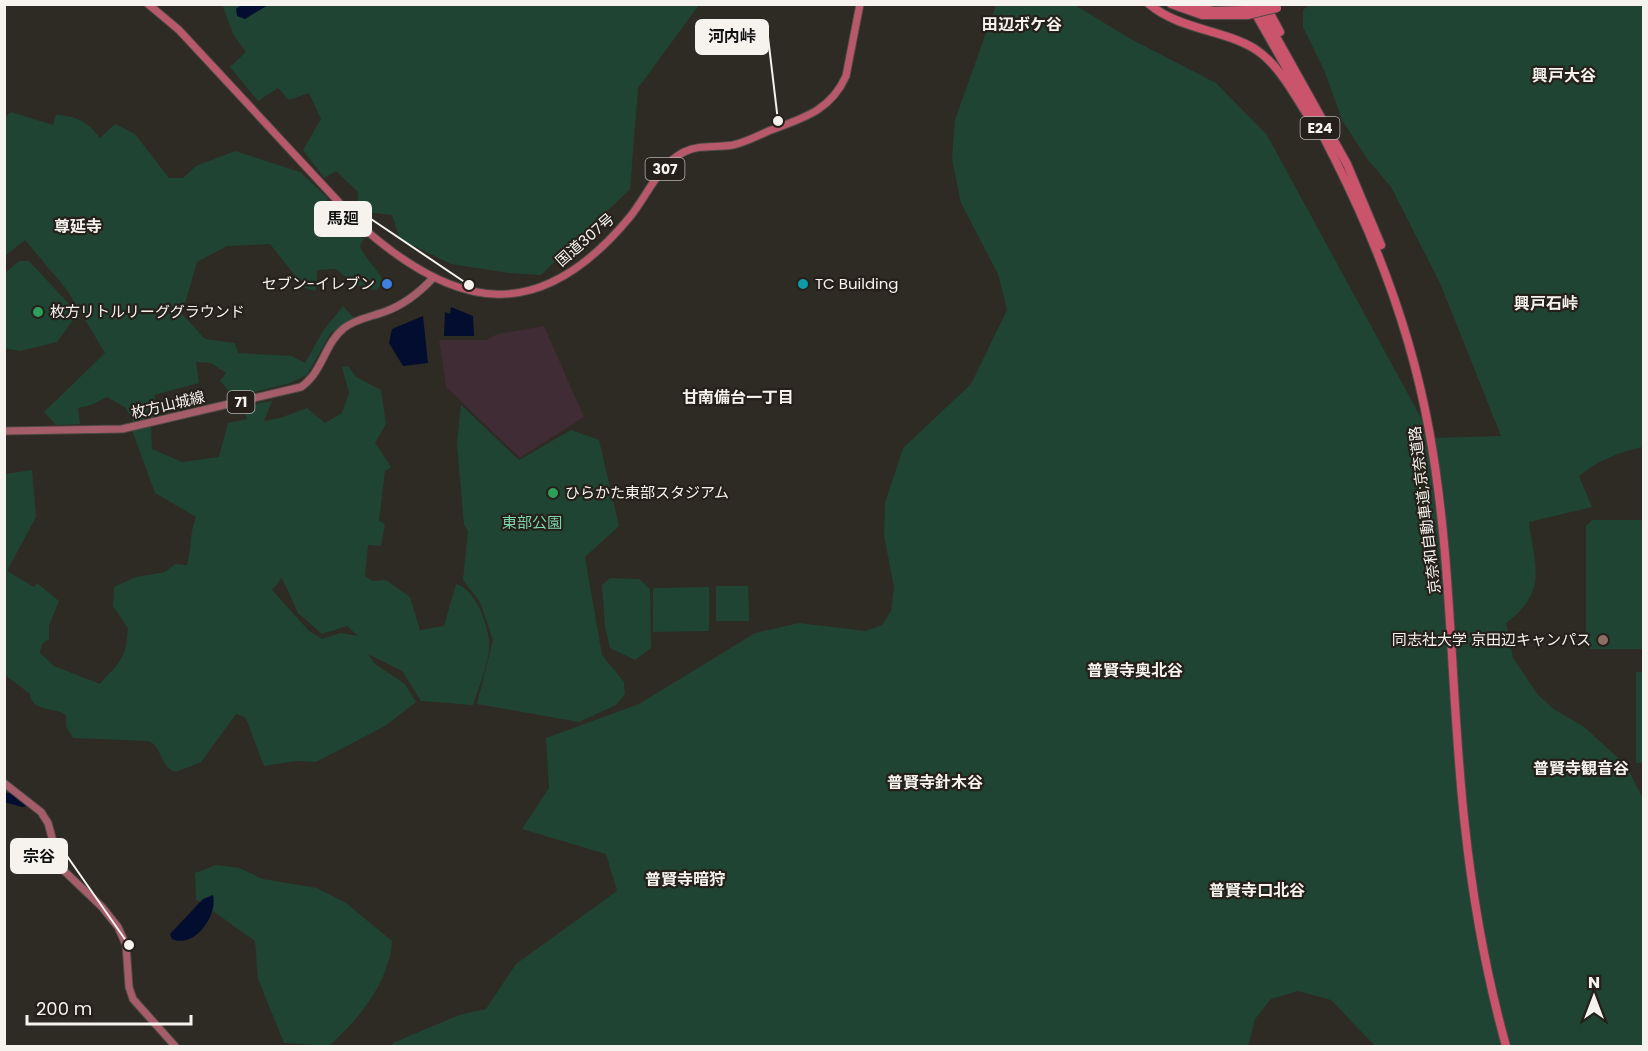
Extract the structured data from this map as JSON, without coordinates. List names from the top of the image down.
{
  "streets": {
    "highway": [
      "E24",
      "307",
      "国道307号",
      "京奈和自動車道;京奈道路"
    ],
    "main road": ["71", "枚方山城線"]
  },
  "crossings": [
    ["国道307号", "枚方山城線"]
  ],
  "districts": [
    "田辺ボケ谷",
    "興戸大谷",
    "尊延寺",
    "興戸石峠",
    "甘南備台一丁目",
    "普賢寺奥北谷",
    "普賢寺観音谷",
    "普賢寺針木谷",
    "普賢寺暗狩",
    "普賢寺口北谷"
  ],
  "parks": ["東部公園"],
  "places": [
    "河内峠",
    "セブン-イレブン",
    "TC Building",
    "馬廻",
    "枚方リトルリーググラウンド",
    "ひらかた東部スタジアム",
    "同志社大学 京田辺キャンパス",
    "宗谷"
  ],
  "scale_bar": "200 m",
  "north": "top"
}
